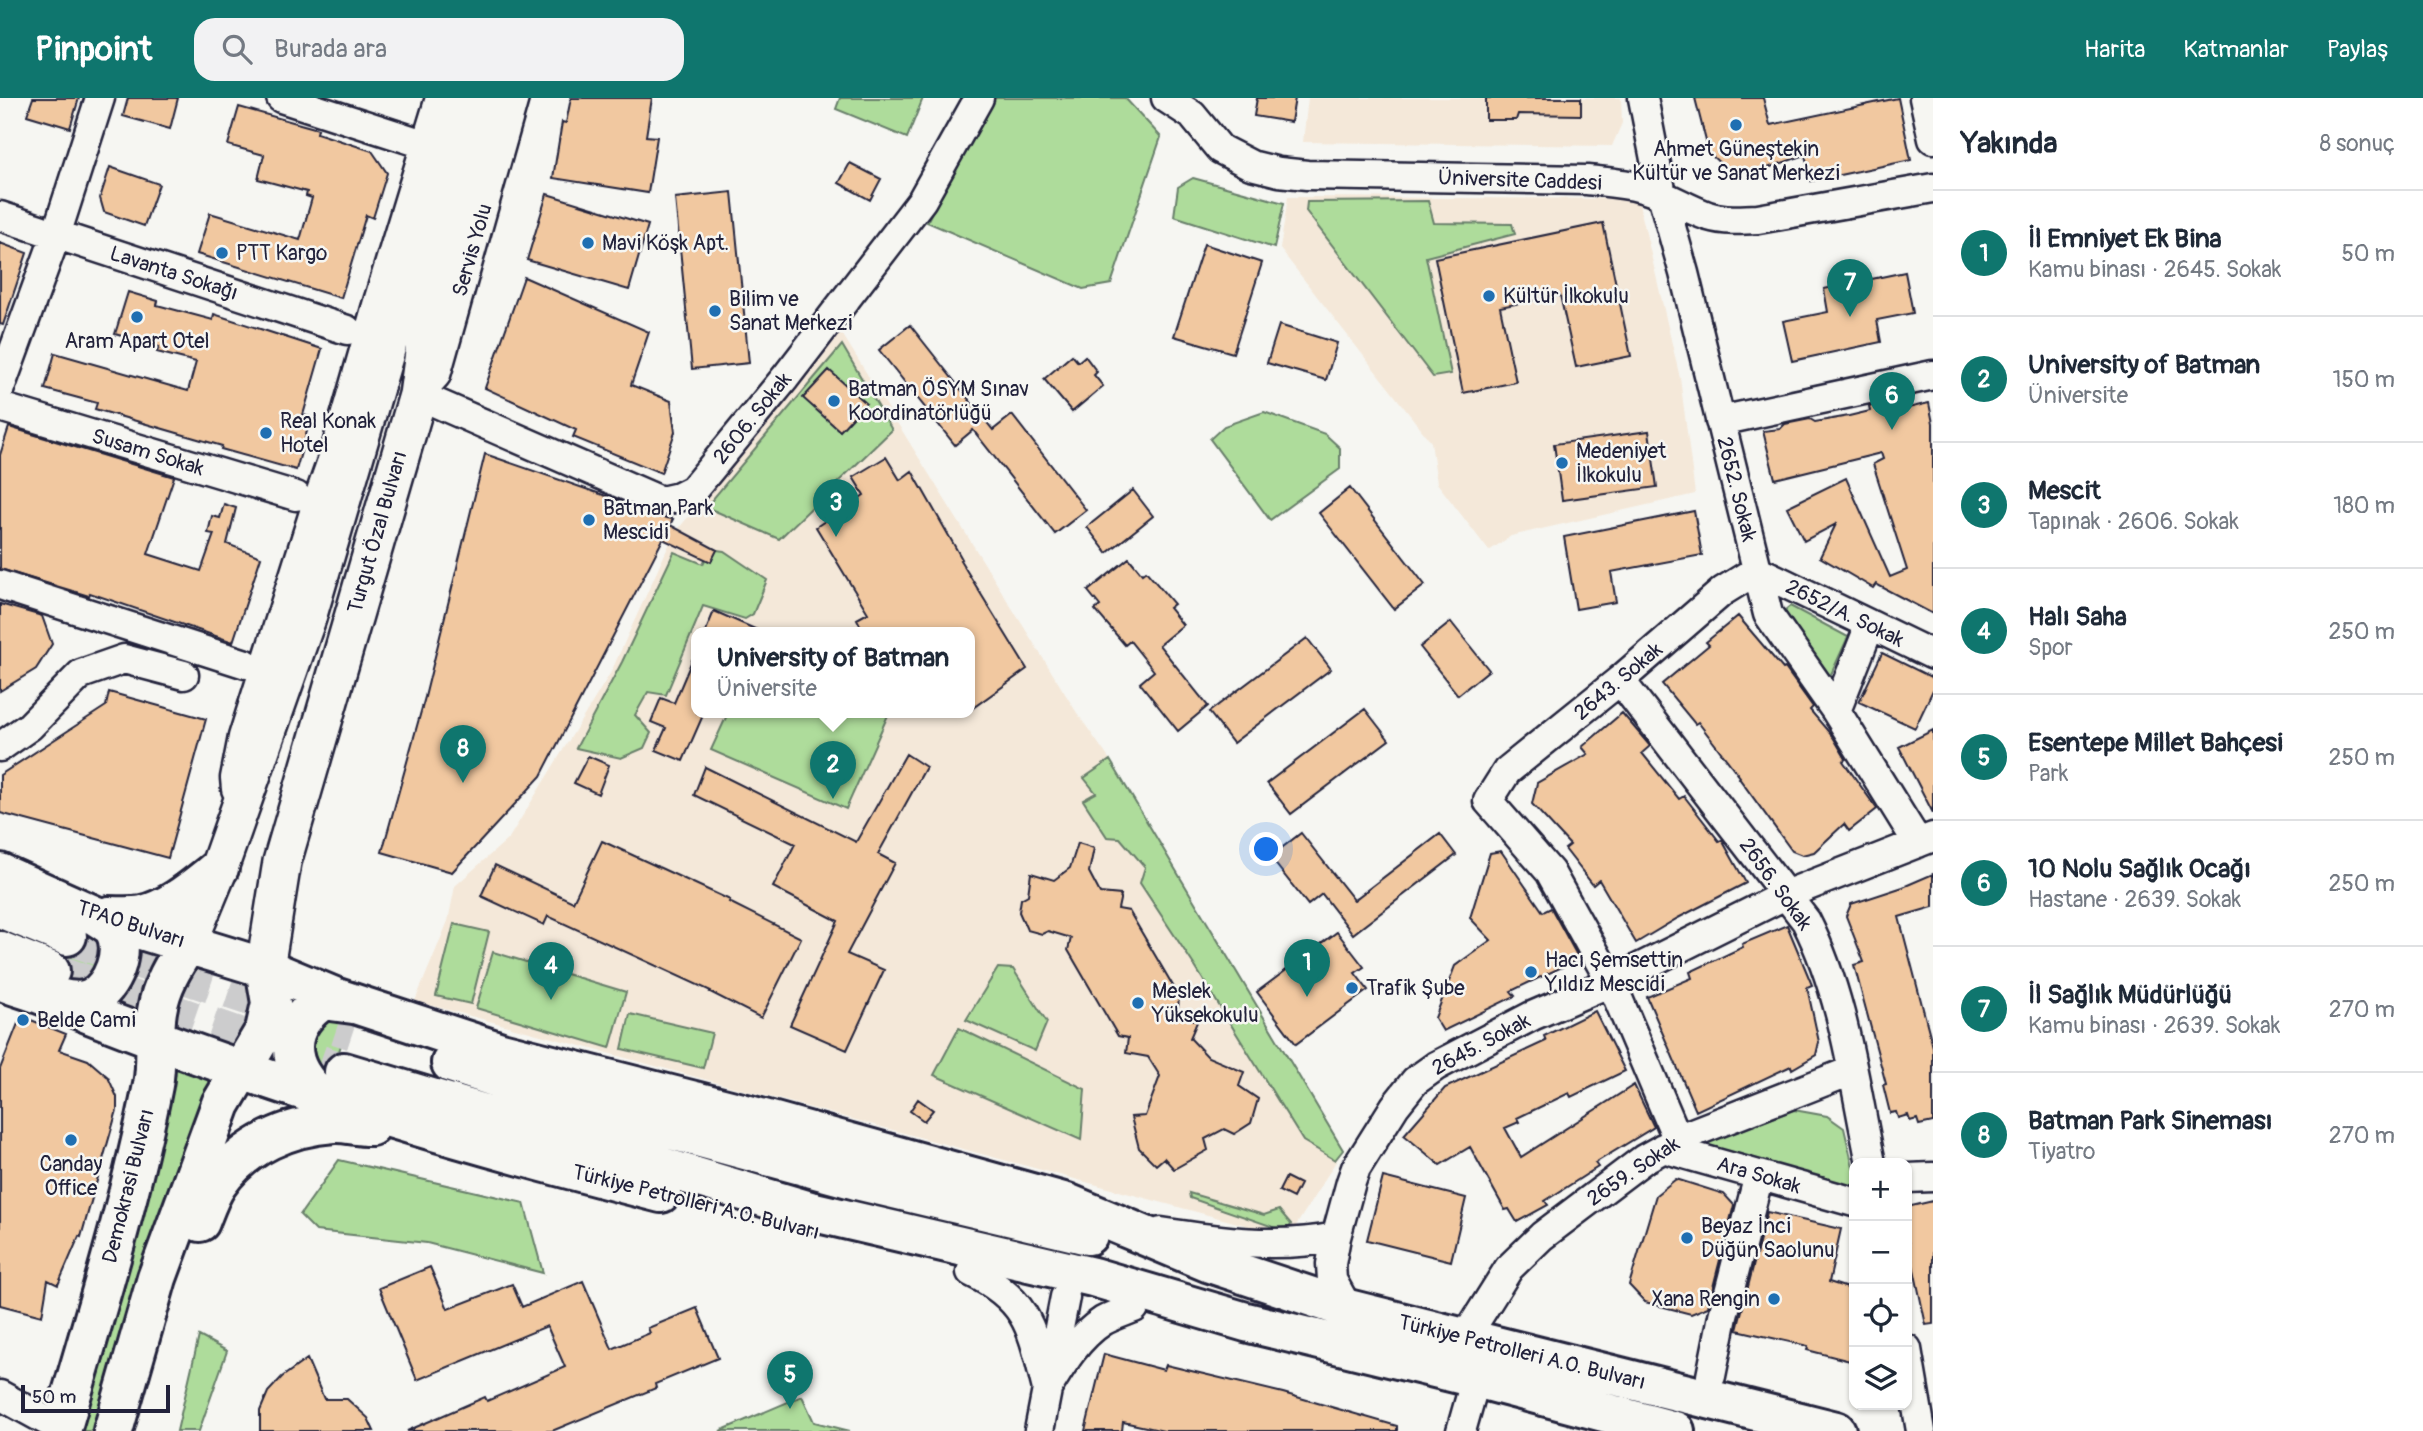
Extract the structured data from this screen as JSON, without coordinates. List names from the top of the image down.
{
  "streets": {
    "highway": ["TPAO Bulvarı", "Demokrasi Bulvarı", "Türkiye Petrolleri A.O. Bulvarı"],
    "main road": ["Turgut Özal Bulvarı"],
    "street": [
      "Üniversite Caddesi",
      "Servis Yolu",
      "Lavanta Sokağı",
      "2606. Sokak",
      "Susam Sokak",
      "2652. Sokak",
      "2652/A. Sokak",
      "2643. Sokak",
      "2656. Sokak",
      "2645. Sokak",
      "2659. Sokak",
      "Ara Sokak"
    ]
  },
  "crossings": [
    ["Üniversite Caddesi", "2652. Sokak"],
    ["Servis Yolu", "2606. Sokak"],
    ["Servis Yolu", "Turgut Özal Bulvarı"],
    ["2606. Sokak", "Turgut Özal Bulvarı"],
    ["2652. Sokak", "2652/A. Sokak"],
    ["2652. Sokak", "2643. Sokak"],
    ["2652. Sokak", "2645. Sokak"],
    ["Turgut Özal Bulvarı", "TPAO Bulvarı"],
    ["Turgut Özal Bulvarı", "Demokrasi Bulvarı"],
    ["Turgut Özal Bulvarı", "Türkiye Petrolleri A.O. Bulvarı"],
    ["2652/A. Sokak", "2643. Sokak"],
    ["2643. Sokak", "2656. Sokak"],
    ["2643. Sokak", "2645. Sokak"],
    ["2656. Sokak", "2645. Sokak"],
    ["2656. Sokak", "2659. Sokak"],
    ["TPAO Bulvarı", "Demokrasi Bulvarı"],
    ["TPAO Bulvarı", "Türkiye Petrolleri A.O. Bulvarı"],
    ["2645. Sokak", "Türkiye Petrolleri A.O. Bulvarı"],
    ["2659. Sokak", "Ara Sokak"],
    ["2659. Sokak", "Türkiye Petrolleri A.O. Bulvarı"],
    ["Demokrasi Bulvarı", "Türkiye Petrolleri A.O. Bulvarı"]
  ],
  "places": [
    "Ahmet Güneştekin Kültür ve Sanat Merkezi",
    "Mavi Köşk Apt.",
    "PTT Kargo",
    "Kültür İlkokulu",
    "Bilim ve Sanat Merkezi",
    "Aram Apart Otel",
    "Batman ÖSYM Sınav Koordinatörlüğü",
    "Real Konak Hotel",
    "Medeniyet İlkokulu",
    "Batman Park Mescidi",
    "Hacı Şemsettin Yıldız Mescidi",
    "Trafik Şube",
    "Meslek Yüksekokulu",
    "Belde Cami",
    "Canday Office",
    "Beyaz İnci Düğün Saolunu",
    "Xana Rengin"
  ],
  "scale_bar": "50 m",
  "page": {
    "header": "Pinpoint",
    "search": "Burada ara",
    "nav": ["Harita", "Katmanlar", "Paylaş"],
    "heading": ["Yakında", "8 sonuç"],
    "list": [
      {
        "mark": "1",
        "name": "İl Emniyet Ek Bina",
        "note": "Kamu binası · 2645. Sokak",
        "value": "50 m"
      },
      {
        "mark": "2",
        "name": "University of Batman",
        "note": "Üniversite",
        "value": "150 m"
      },
      {
        "mark": "3",
        "name": "Mescit",
        "note": "Tapınak · 2606. Sokak",
        "value": "180 m"
      },
      {
        "mark": "4",
        "name": "Halı Saha",
        "note": "Spor",
        "value": "250 m"
      },
      {
        "mark": "5",
        "name": "Esentepe Millet Bahçesi",
        "note": "Park",
        "value": "250 m"
      },
      {
        "mark": "6",
        "name": "10 Nolu Sağlık Ocağı",
        "note": "Hastane · 2639. Sokak",
        "value": "250 m"
      },
      {
        "mark": "7",
        "name": "İl Sağlık Müdürlüğü",
        "note": "Kamu binası · 2639. Sokak",
        "value": "270 m"
      },
      {
        "mark": "8",
        "name": "Batman Park Sineması",
        "note": "Tiyatro",
        "value": "270 m"
      }
    ],
    "pins": [
      "7",
      "6",
      "3",
      "8",
      "2",
      "1",
      "4",
      "5"
    ],
    "popup": ["University of Batman", "Üniversite"],
    "map_buttons": ["+", "−"],
    "scale": "50 m"
  }
}
